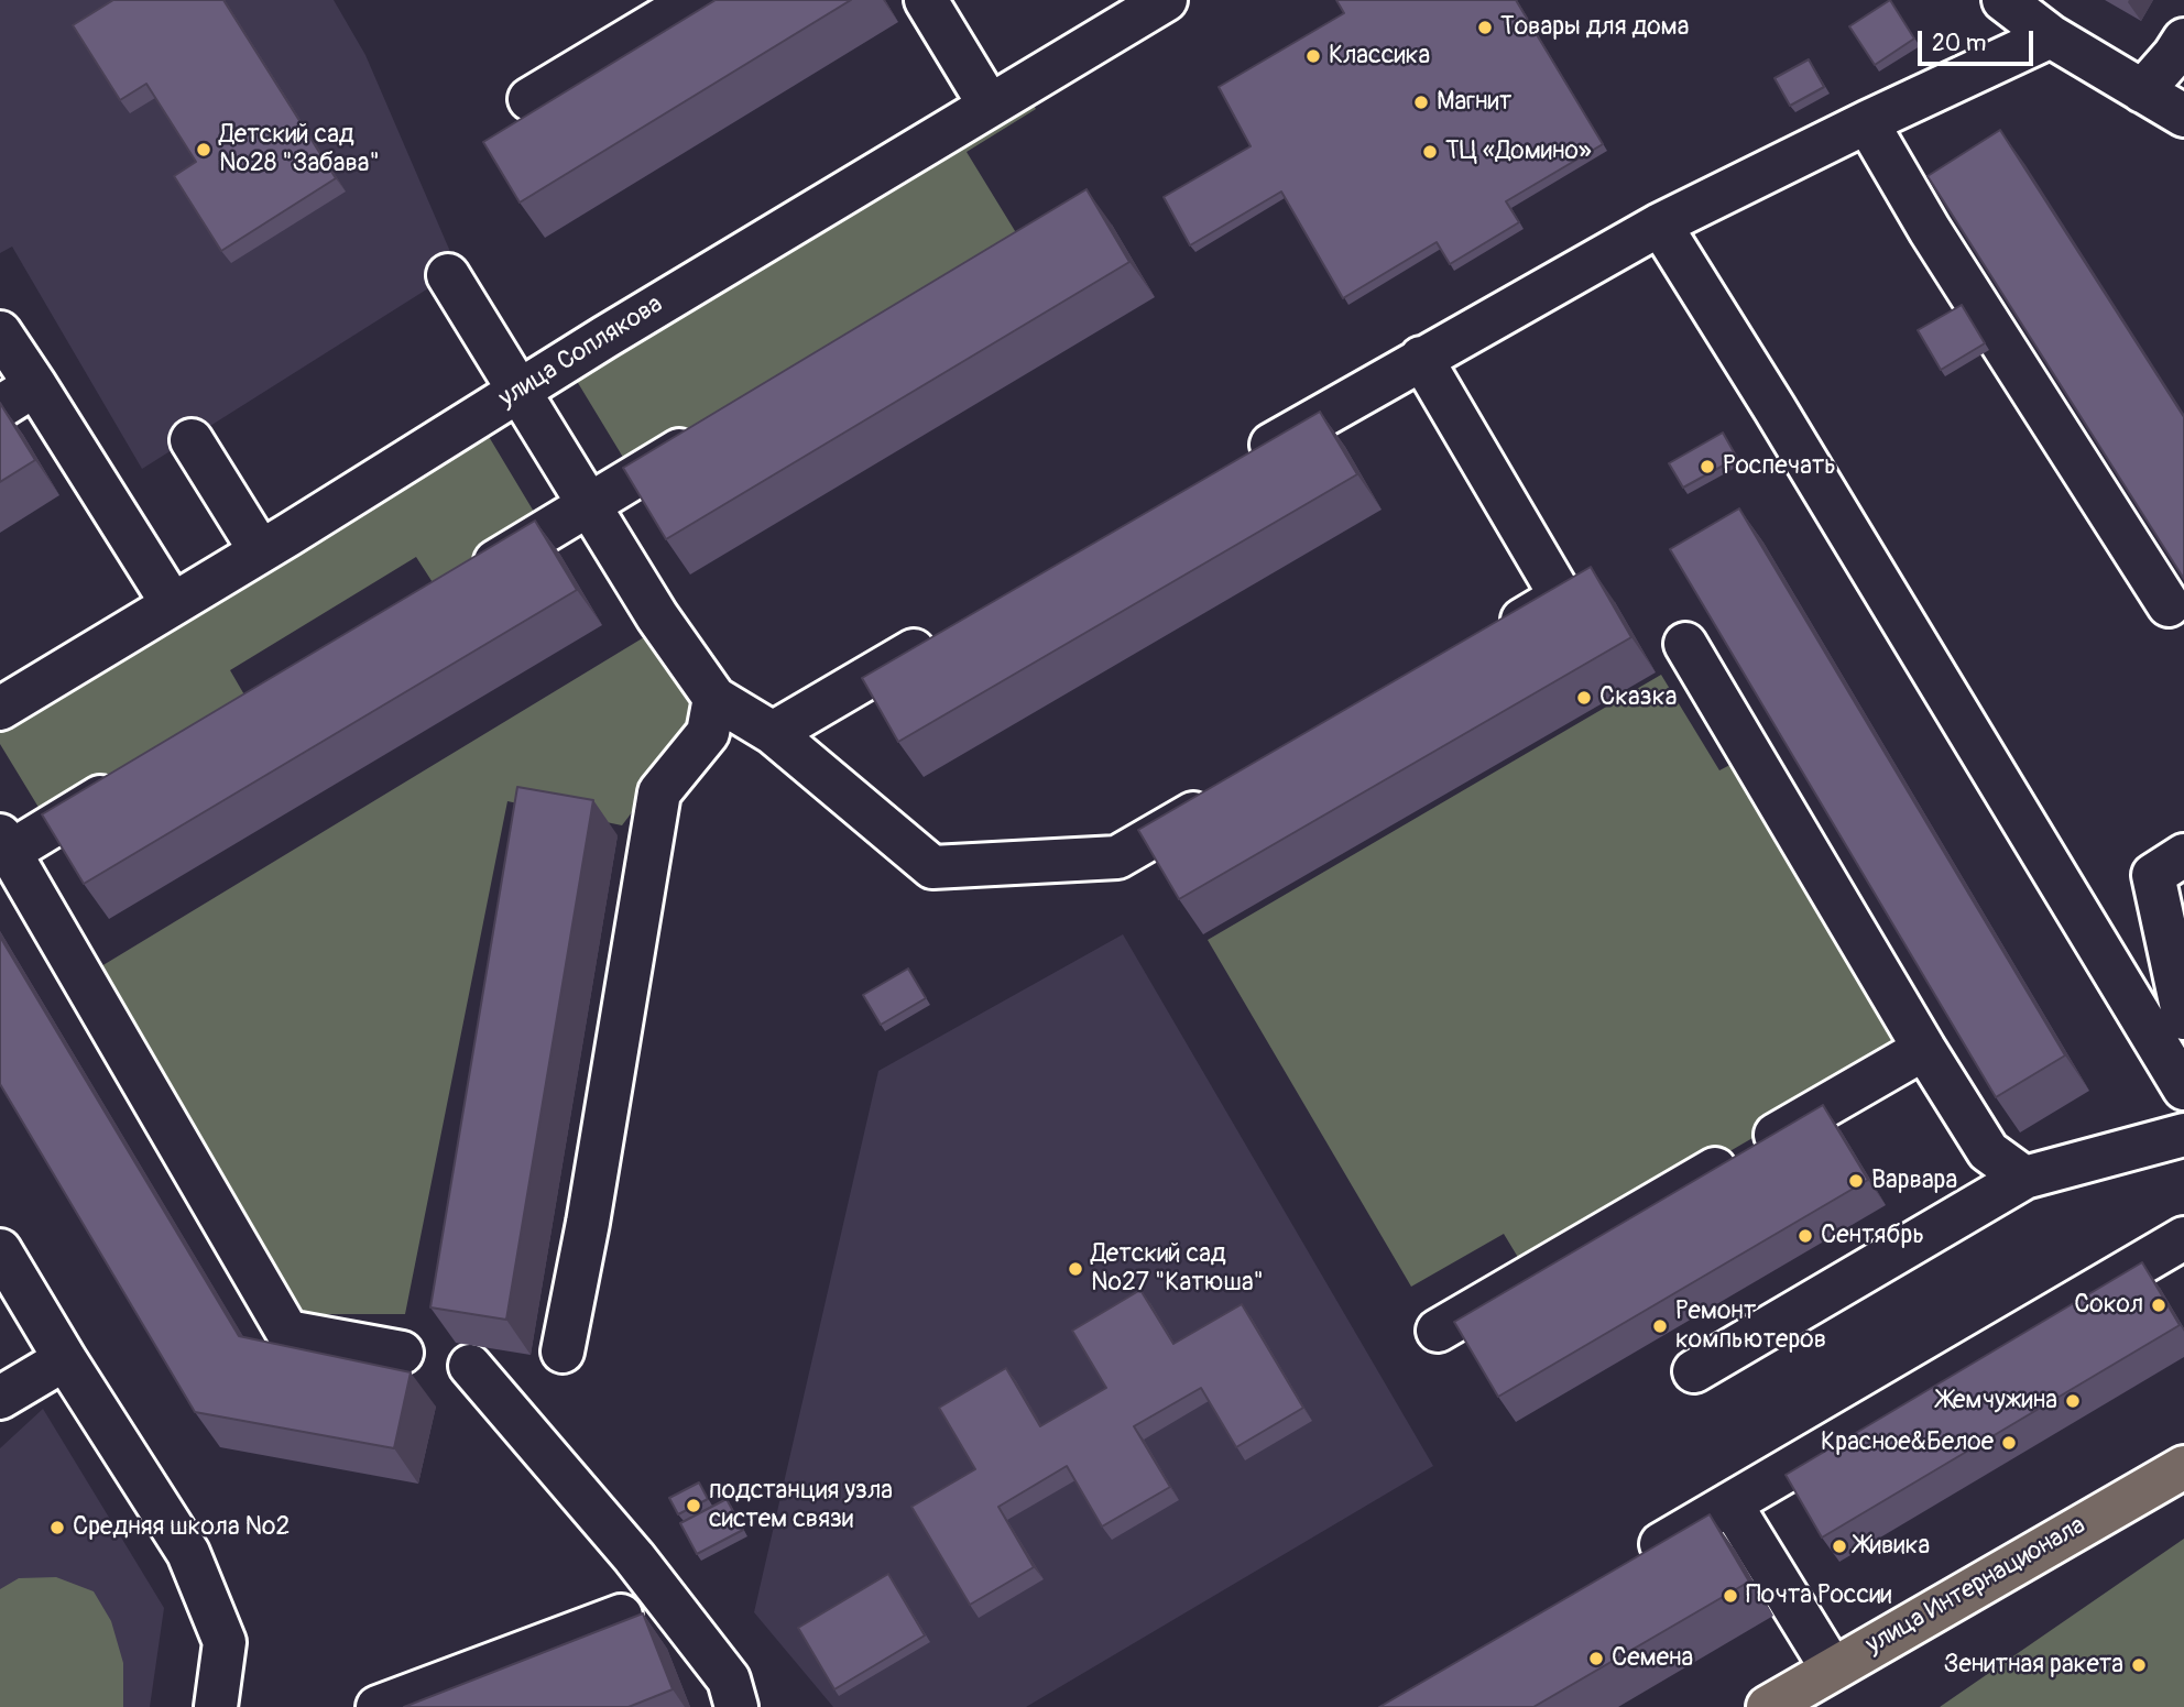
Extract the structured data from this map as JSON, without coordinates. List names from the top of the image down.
{
  "streets": {
    "main road": ["улица Интернационала"],
    "street": ["улица Соплякова"]
  },
  "places": [
    "Товары для дома",
    "Классика",
    "Магнит",
    "Детский сад №28 \"Забава\"",
    "ТЦ «Домино»",
    "Роспечать",
    "Сказка",
    "Варвара",
    "Сентябрь",
    "Детский сад №27 \"Катюша\"",
    "Сокол",
    "Ремонт компьютеров",
    "Жемчужина",
    "Красное&Белое",
    "подстанция узла систем связи",
    "Средняя школа №2",
    "Живика",
    "Почта России",
    "Семена",
    "Зенитная ракета"
  ],
  "scale_bar": "20 m"
}
